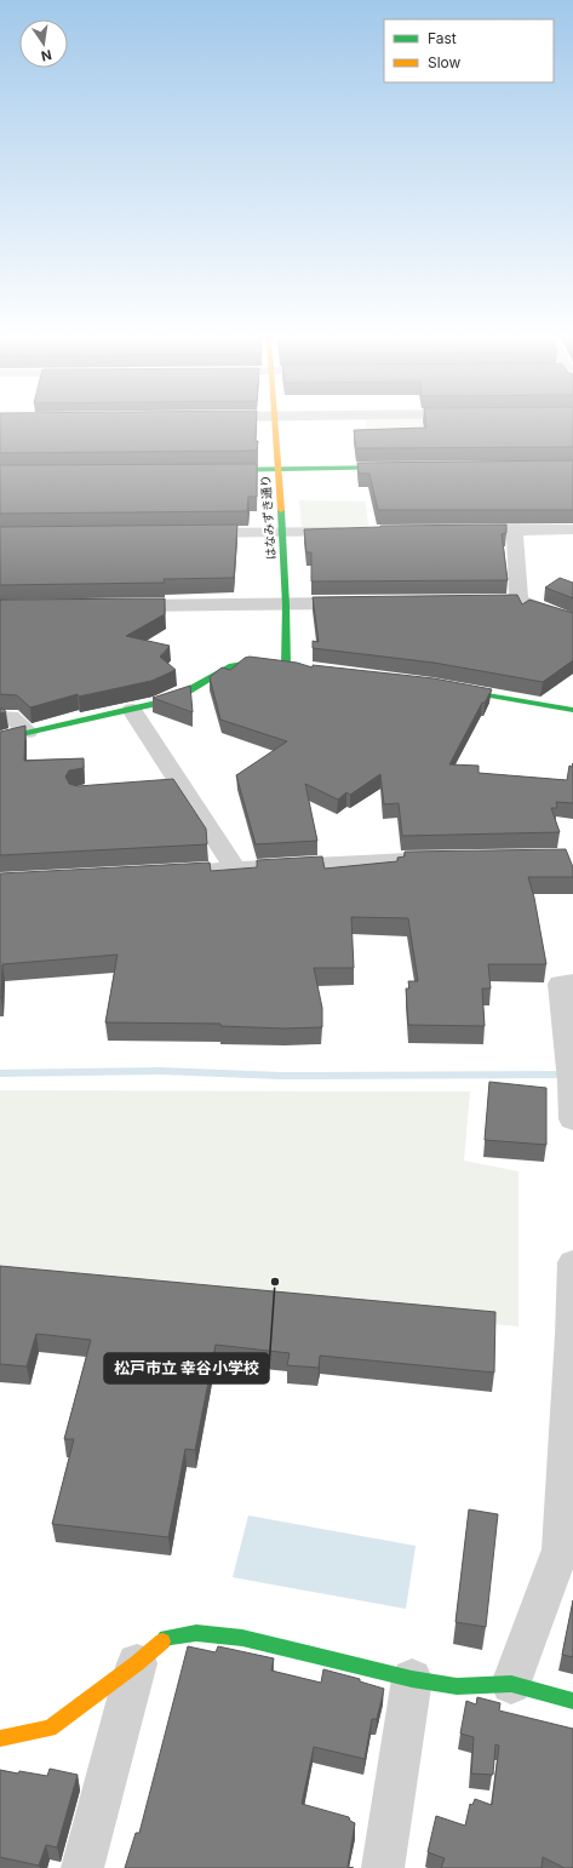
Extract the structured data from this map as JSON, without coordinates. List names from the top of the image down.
{
  "streets": {
    "street": ["はなみずき通り"]
  },
  "places": ["松戸市立 幸谷小学校"],
  "legend": ["Fast", "Slow"],
  "north": "bottom"
}
